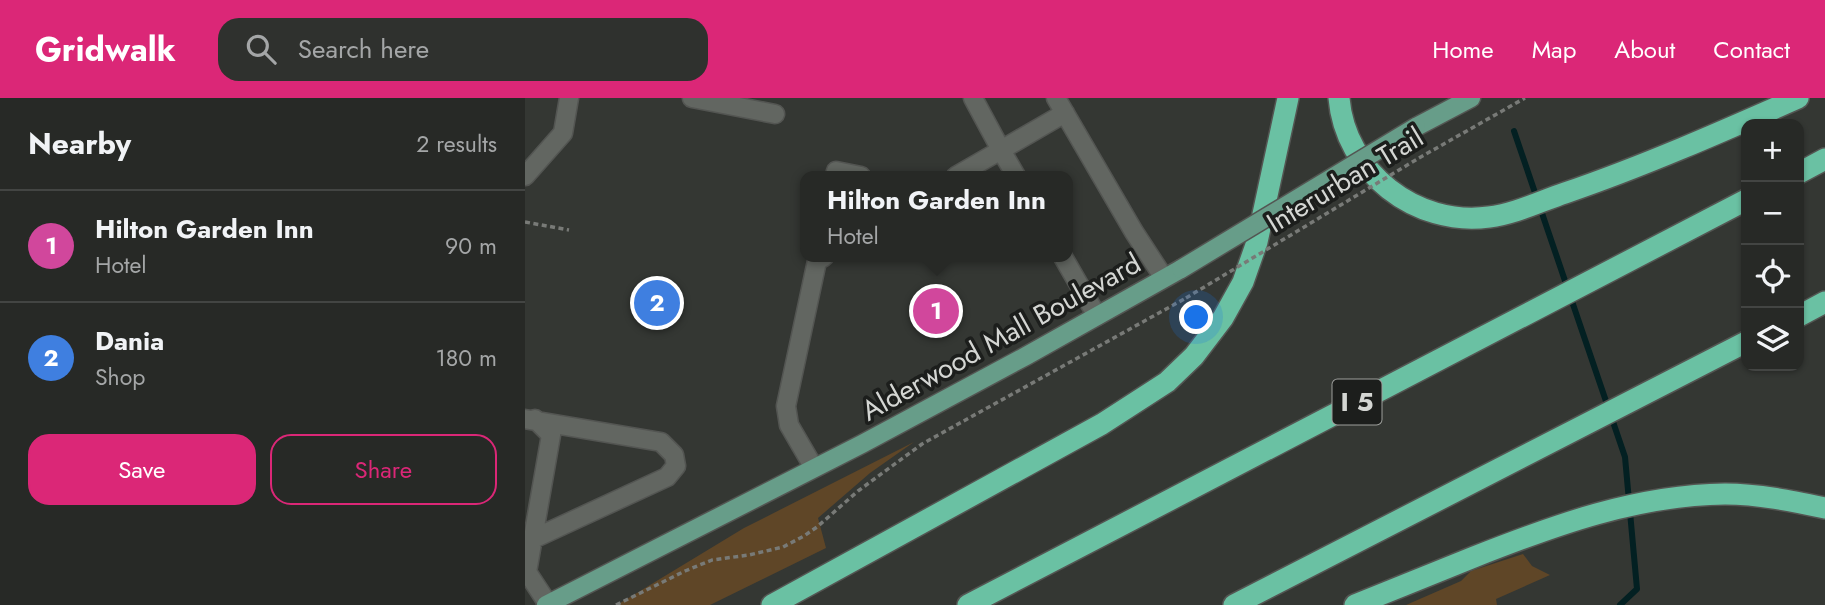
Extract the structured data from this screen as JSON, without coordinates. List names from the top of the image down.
{
  "streets": {
    "highway": ["I 5"],
    "main road": ["Alderwood Mall Boulevard"],
    "path": ["Interurban Trail"]
  },
  "page": {
    "header": "Gridwalk",
    "search": "Search here",
    "nav": [
      "Home",
      "Map",
      "About",
      "Contact"
    ],
    "heading": ["Nearby", "2 results"],
    "map_buttons": ["+", "−"],
    "popup": ["Hilton Garden Inn", "Hotel"],
    "list": [
      {
        "mark": "1",
        "name": "Hilton Garden Inn",
        "note": "Hotel",
        "value": "90 m"
      },
      {
        "mark": "2",
        "name": "Dania",
        "note": "Shop",
        "value": "180 m"
      }
    ],
    "pins": ["2", "1"],
    "buttons": ["Save", "Share"]
  }
}
